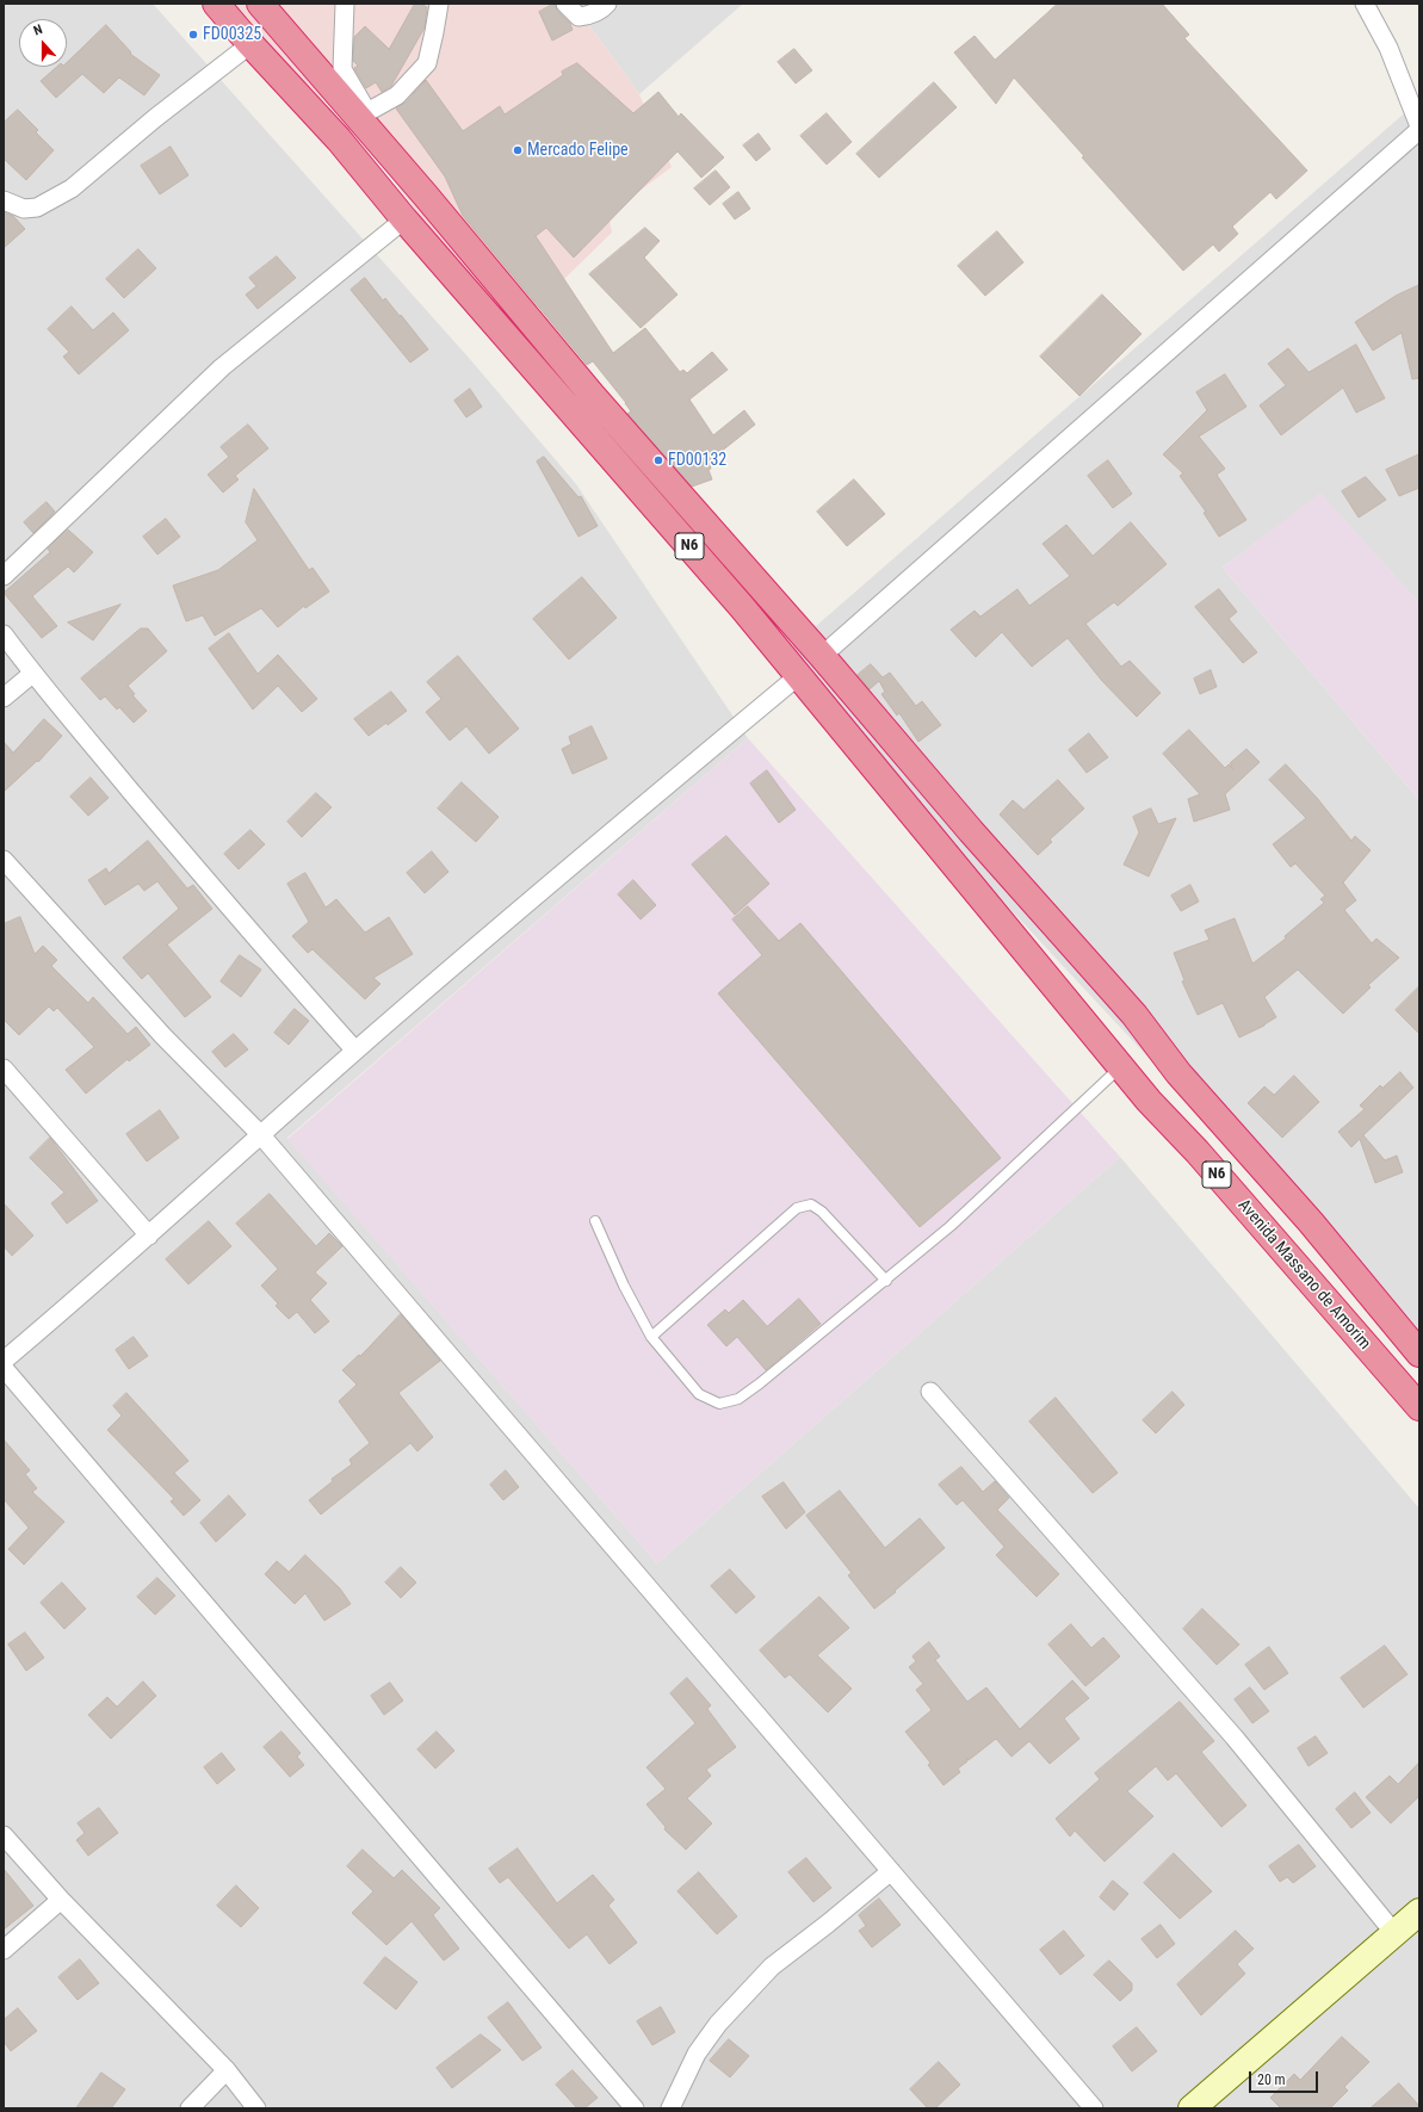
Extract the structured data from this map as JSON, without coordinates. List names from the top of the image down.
{
  "streets": {
    "highway": ["N6", "Avenida Massano de Amorim"]
  },
  "crossings": [
    ["N6", "Avenida Massano de Amorim"]
  ],
  "places": ["FD00325", "Mercado Felipe", "FD00132"],
  "scale_bar": "20 m",
  "north": "top"
}
